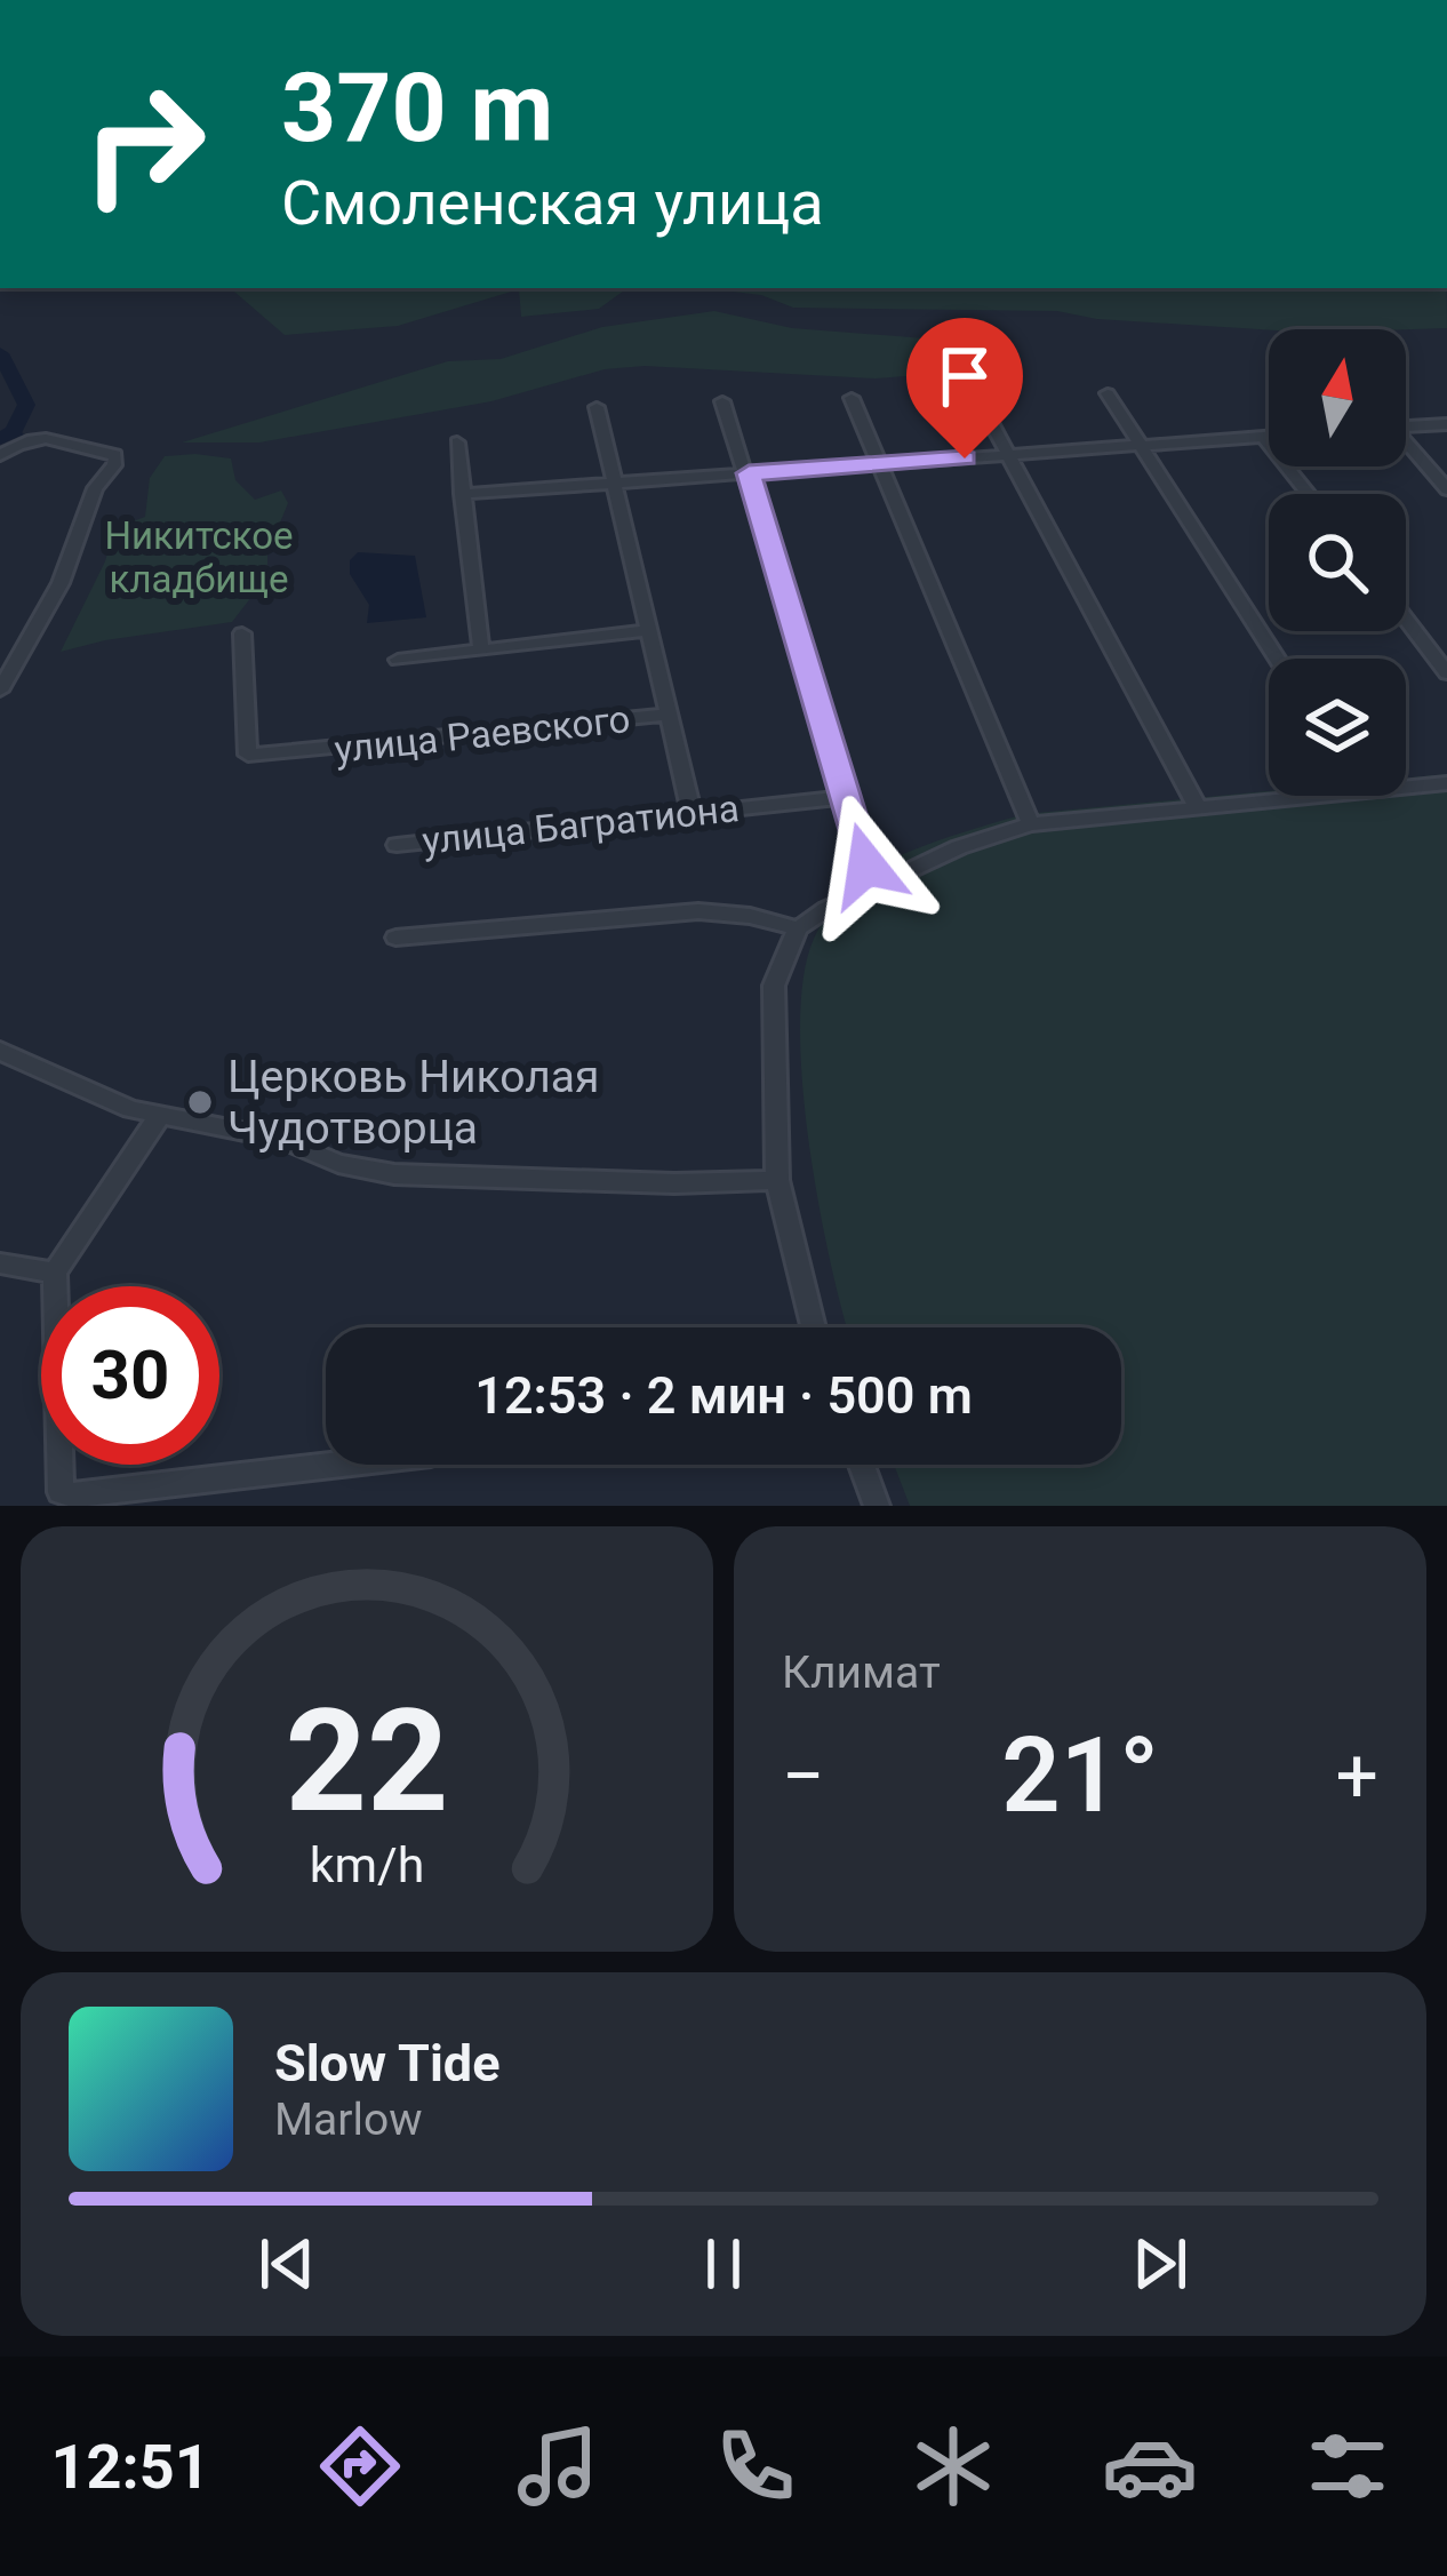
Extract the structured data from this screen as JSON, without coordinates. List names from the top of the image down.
{
  "streets": {
    "street": ["улица Раевского", "улица Багратиона"]
  },
  "parks": ["Никитское кладбище"],
  "places": ["Церковь Николая Чудотворца"],
  "north": "top",
  "page": {
    "turn": ["370 m", "Смоленская улица"],
    "limit": "30",
    "trip": "12:53 · 2 мин · 500 m",
    "tile": "Климат",
    "heat": ["−", "21°", "+"],
    "song": ["Slow Tide", "Marlow"],
    "tabs": "12:51",
    "gauge": ["22", "km/h"]
  }
}
